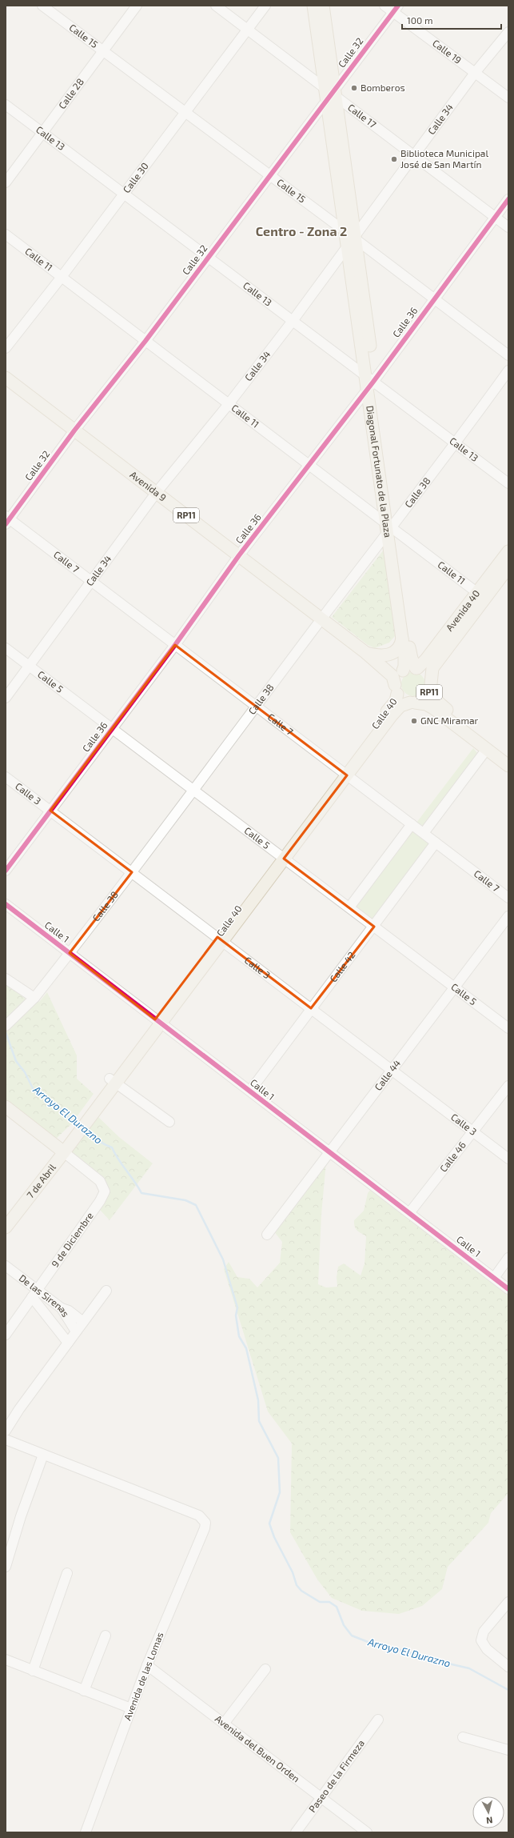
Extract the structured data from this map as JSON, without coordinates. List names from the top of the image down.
{
  "streets": {
    "main road": [
      "Diagonal Fortunato de la Plaza",
      "Avenida 9",
      "RP11",
      "Avenida 40",
      "Calle 40",
      "7 de Abril"
    ],
    "street": [
      "Calle 15",
      "Calle 19",
      "Calle 32",
      "Calle 28",
      "Calle 17",
      "Calle 34",
      "Calle 13",
      "Calle 30",
      "Calle 11",
      "Calle 36",
      "Calle 38",
      "Calle 7",
      "Calle 5",
      "Calle 3",
      "Calle 1",
      "Calle 42",
      "Calle 44",
      "Calle 46",
      "9 de Diciembre",
      "De las Sirenas",
      "Avenida de las Lomas",
      "Avenida del Buen Orden",
      "Paseo de la Firmeza"
    ]
  },
  "crossings": [
    ["Calle 15", "Calle 32"],
    ["Calle 15", "Calle 28"],
    ["Calle 15", "Calle 34"],
    ["Calle 15", "Calle 30"],
    ["Calle 15", "Calle 36"],
    ["Calle 15", "Diagonal Fortunato de la Plaza"],
    ["Calle 19", "Calle 32"],
    ["Calle 19", "Calle 34"],
    ["Calle 32", "Calle 17"],
    ["Calle 32", "Calle 13"],
    ["Calle 32", "Calle 11"],
    ["Calle 32", "Diagonal Fortunato de la Plaza"],
    ["Calle 32", "Avenida 9"],
    ["Calle 32", "Calle 7"],
    ["Calle 28", "Calle 13"],
    ["Calle 17", "Calle 34"],
    ["Calle 17", "Calle 30"],
    ["Calle 17", "Calle 36"],
    ["Calle 17", "Diagonal Fortunato de la Plaza"],
    ["Calle 34", "Calle 13"],
    ["Calle 34", "Calle 11"],
    ["Calle 34", "Diagonal Fortunato de la Plaza"],
    ["Calle 34", "Avenida 9"],
    ["Calle 34", "Calle 7"],
    ["Calle 34", "Calle 5"],
    ["Calle 13", "Calle 30"],
    ["Calle 13", "Calle 36"],
    ["Calle 13", "Diagonal Fortunato de la Plaza"],
    ["Calle 13", "Calle 38"],
    ["Calle 30", "Calle 11"],
    ["Calle 11", "Calle 36"],
    ["Calle 11", "Diagonal Fortunato de la Plaza"],
    ["Calle 11", "Calle 38"],
    ["Calle 11", "Avenida 40"],
    ["Calle 36", "Diagonal Fortunato de la Plaza"],
    ["Calle 36", "Avenida 9"],
    ["Calle 36", "Calle 7"],
    ["Calle 36", "Calle 5"],
    ["Calle 36", "Calle 3"],
    ["Diagonal Fortunato de la Plaza", "Avenida 9"],
    ["Diagonal Fortunato de la Plaza", "Calle 38"],
    ["Diagonal Fortunato de la Plaza", "RP11"],
    ["Diagonal Fortunato de la Plaza", "Avenida 40"],
    ["Diagonal Fortunato de la Plaza", "Calle 40"],
    ["Avenida 9", "Calle 38"],
    ["Avenida 9", "RP11"],
    ["Avenida 9", "Avenida 40"],
    ["Avenida 9", "Calle 40"],
    ["Calle 38", "Calle 7"],
    ["Calle 38", "Calle 5"],
    ["Calle 38", "Calle 3"],
    ["Calle 38", "Calle 1"],
    ["RP11", "Avenida 40"],
    ["RP11", "Calle 40"],
    ["Calle 7", "Calle 40"],
    ["Calle 7", "Calle 42"],
    ["Avenida 40", "Calle 40"],
    ["Calle 5", "Calle 40"],
    ["Calle 5", "Calle 42"],
    ["Calle 5", "Calle 44"],
    ["Calle 40", "Calle 3"],
    ["Calle 40", "Calle 1"],
    ["Calle 40", "7 de Abril"],
    ["Calle 3", "Calle 42"],
    ["Calle 3", "Calle 44"],
    ["Calle 3", "Calle 46"],
    ["Calle 1", "Calle 42"],
    ["Calle 1", "Calle 44"],
    ["Calle 1", "Calle 46"],
    ["7 de Abril", "9 de Diciembre"],
    ["9 de Diciembre", "De las Sirenas"],
    ["Avenida de las Lomas", "Avenida del Buen Orden"],
    ["Avenida del Buen Orden", "Paseo de la Firmeza"]
  ],
  "districts": ["Centro - Zona 2"],
  "water": ["Arroyo El Durazno"],
  "places": ["Bomberos", "Biblioteca Municipal José de San Martín", "GNC Miramar"],
  "scale_bar": "100 m",
  "north": "bottom"
}
